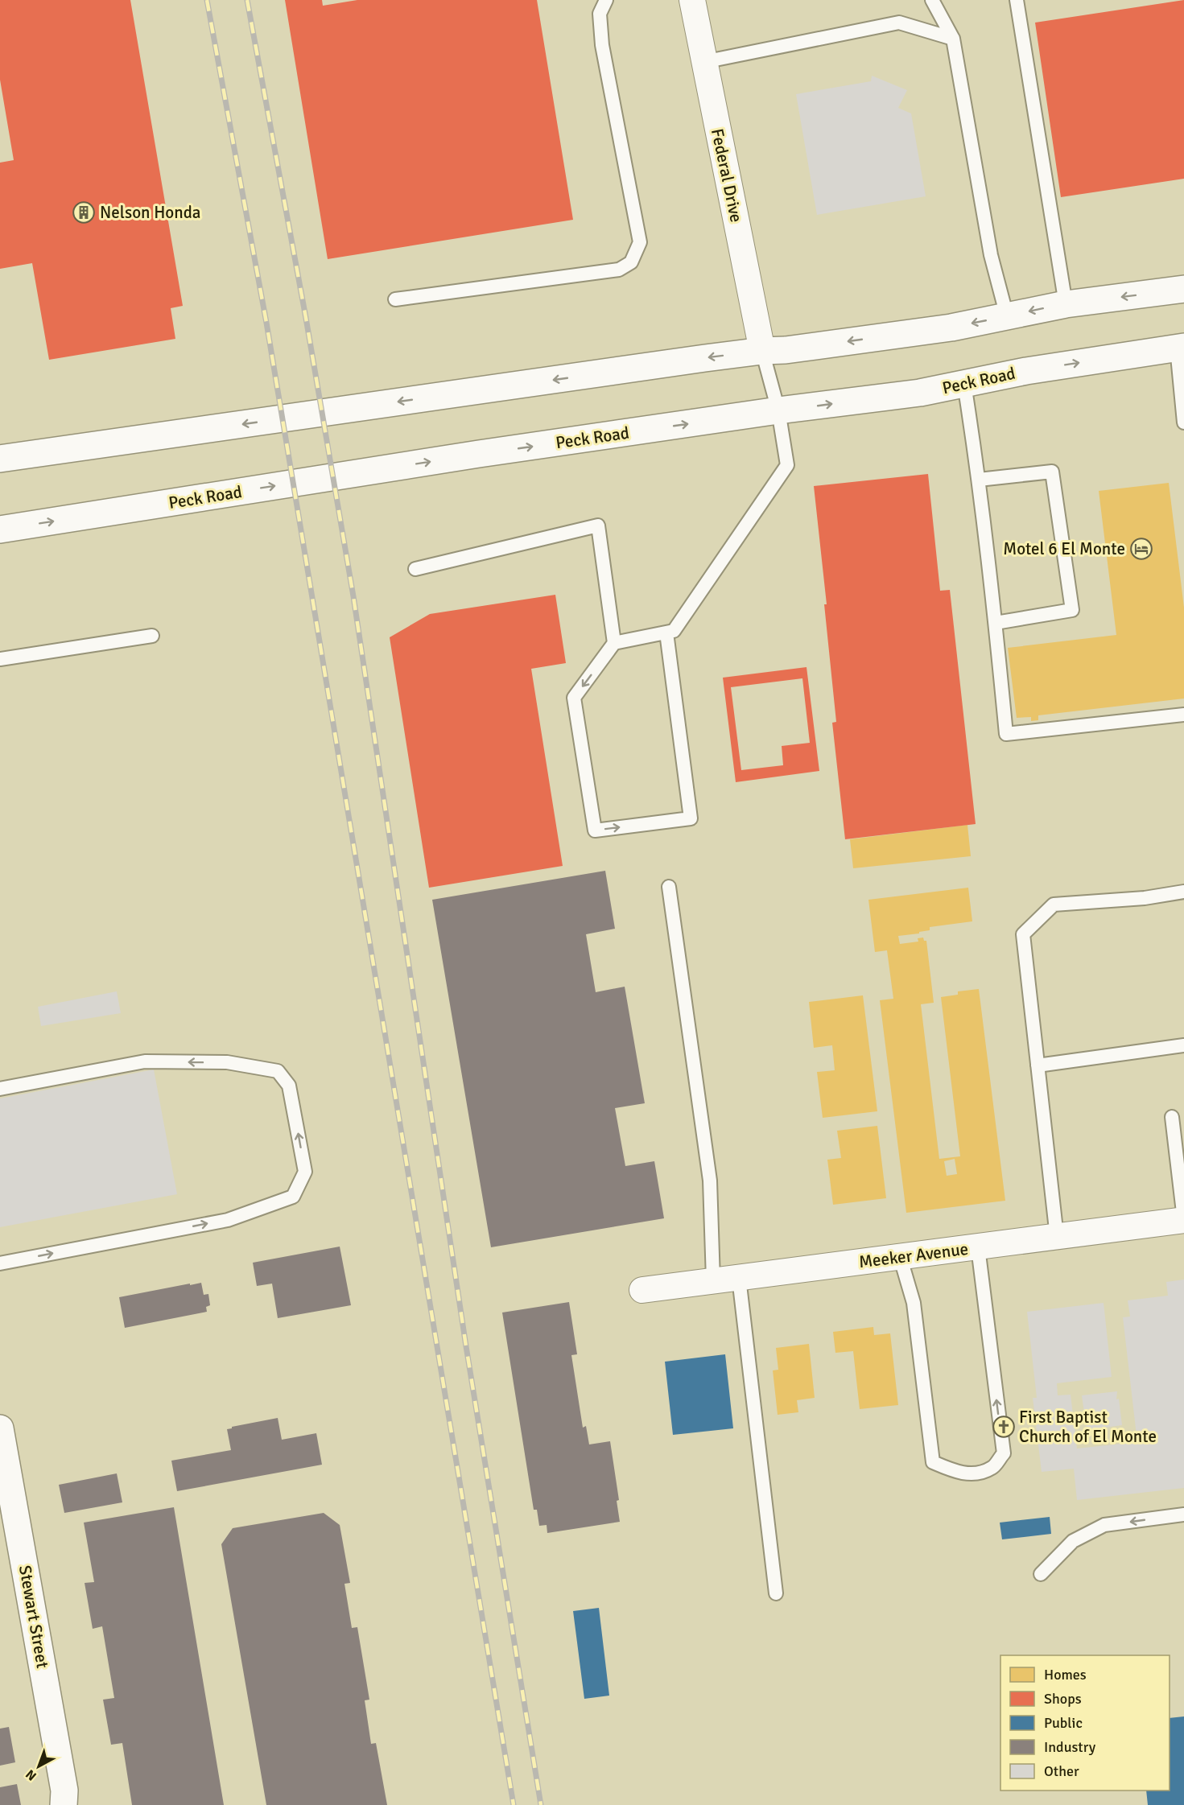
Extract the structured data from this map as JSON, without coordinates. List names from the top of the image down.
{
  "streets": {
    "main road": ["Peck Road", "Stewart Street"],
    "street": ["Federal Drive", "Meeker Avenue"]
  },
  "places": {
    "building": ["Nelson Honda"],
    "hotel": ["Motel 6 El Monte"],
    "church": ["First Baptist Church of El Monte"]
  },
  "legend": [
    "Homes",
    "Shops",
    "Public",
    "Industry",
    "Other"
  ],
  "north": "bottom left"
}
